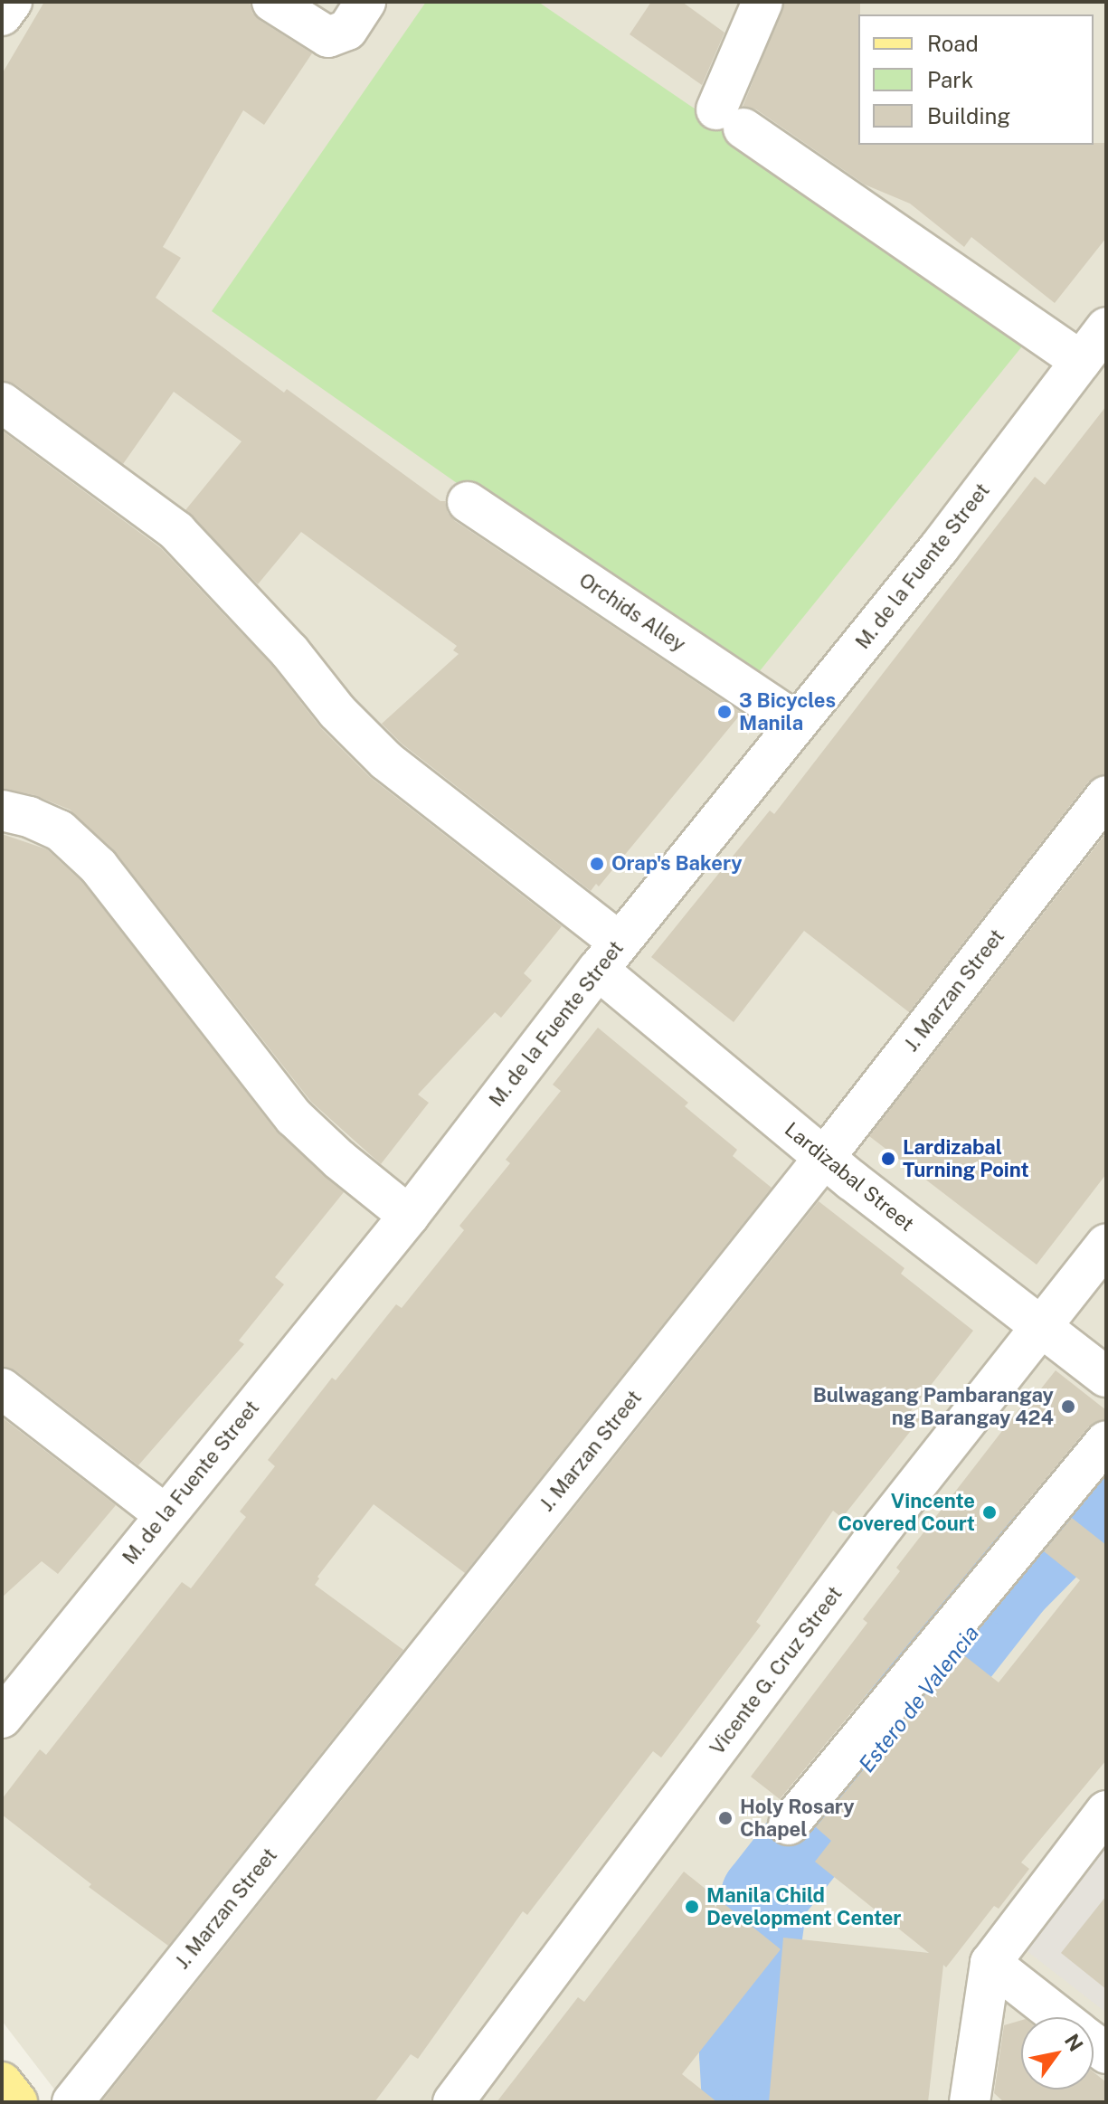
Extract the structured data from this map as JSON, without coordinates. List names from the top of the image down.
{
  "streets": {
    "street": [
      "M. de la Fuente Street",
      "Orchids Alley",
      "J. Marzan Street",
      "Lardizabal Street",
      "Vicente G. Cruz Street"
    ]
  },
  "crossings": [
    ["M. de la Fuente Street", "Orchids Alley"],
    ["M. de la Fuente Street", "Lardizabal Street"],
    ["J. Marzan Street", "Lardizabal Street"],
    ["Lardizabal Street", "Vicente G. Cruz Street"]
  ],
  "water": ["Estero de Valencia"],
  "places": [
    "3 Bicycles Manila",
    "Orap's Bakery",
    "Lardizabal Turning Point",
    "Bulwagang Pambarangay ng Barangay 424",
    "Vincente Covered Court",
    "Holy Rosary Chapel",
    "Manila Child Development Center"
  ],
  "legend": ["Road", "Park", "Building"],
  "north": "top right"
}
